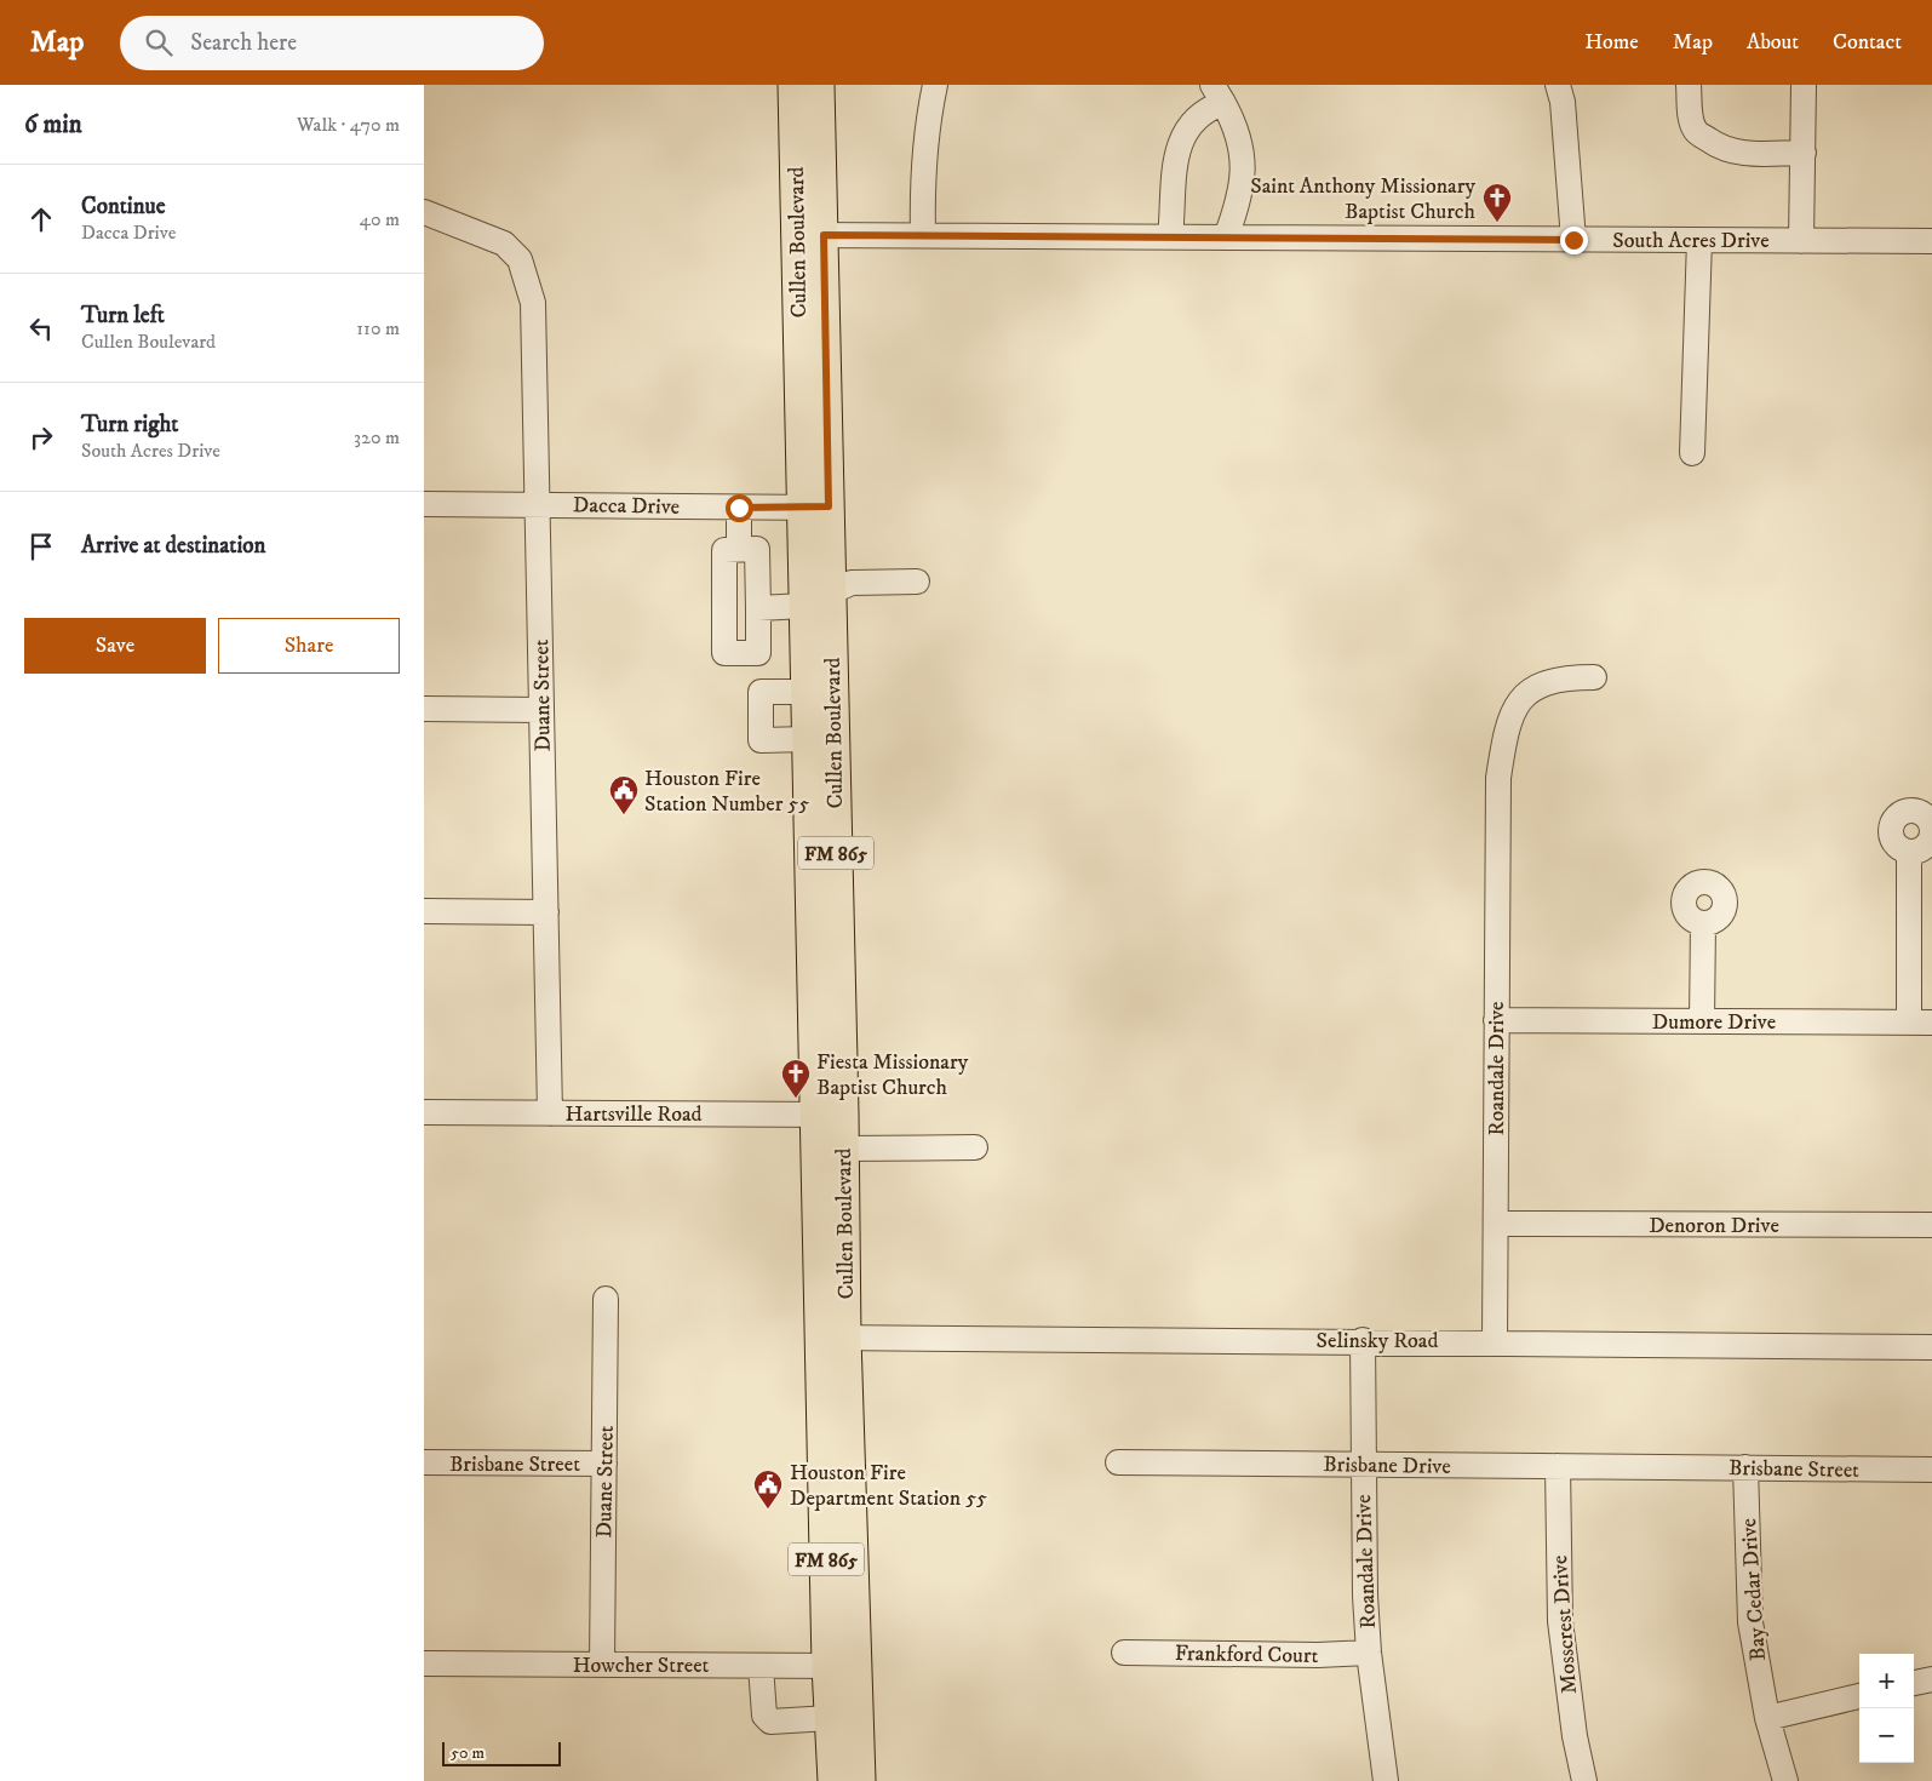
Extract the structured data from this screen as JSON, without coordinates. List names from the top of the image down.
{
  "streets": {
    "main road": ["Cullen Boulevard", "FM 865"],
    "street": [
      "South Acres Drive",
      "Dacca Drive",
      "Duane Street",
      "Dumore Drive",
      "Roandale Drive",
      "Hartsville Road",
      "Denoron Drive",
      "Selinsky Road",
      "Brisbane Street",
      "Brisbane Drive",
      "Bay Cedar Drive",
      "Mosscrest Drive",
      "Frankford Court",
      "Howcher Street"
    ]
  },
  "crossings": [
    ["South Acres Drive", "Cullen Boulevard"],
    ["Cullen Boulevard", "Dacca Drive"],
    ["Cullen Boulevard", "Hartsville Road"],
    ["Cullen Boulevard", "Selinsky Road"],
    ["Cullen Boulevard", "Howcher Street"],
    ["Dacca Drive", "Duane Street"],
    ["Duane Street", "Hartsville Road"],
    ["Duane Street", "Brisbane Street"],
    ["Duane Street", "Howcher Street"],
    ["Dumore Drive", "Roandale Drive"],
    ["Roandale Drive", "Denoron Drive"],
    ["Roandale Drive", "Selinsky Road"],
    ["Roandale Drive", "Brisbane Drive"],
    ["Roandale Drive", "Frankford Court"],
    ["Brisbane Street", "Brisbane Drive"],
    ["Brisbane Street", "Bay Cedar Drive"],
    ["Brisbane Drive", "Mosscrest Drive"]
  ],
  "places": {
    "church": ["Saint Anthony Missionary Baptist Church", "Fiesta Missionary Baptist Church"],
    "public building": ["Houston Fire Station Number 55", "Houston Fire Department Station 55"]
  },
  "scale_bar": "50 m",
  "page": {
    "header": "Map",
    "search": "Search here",
    "nav": [
      "Home",
      "Map",
      "About",
      "Contact"
    ],
    "heading": ["6 min", "Walk · 470 m"],
    "list": [
      ["Continue", "Dacca Drive", "40 m"],
      ["Turn left", "Cullen Boulevard", "110 m"],
      ["Turn right", "South Acres Drive", "320 m"],
      "Arrive at destination"
    ],
    "buttons": ["Save", "Share"],
    "map_buttons": ["+", "−"],
    "scale": "50 m"
  }
}
